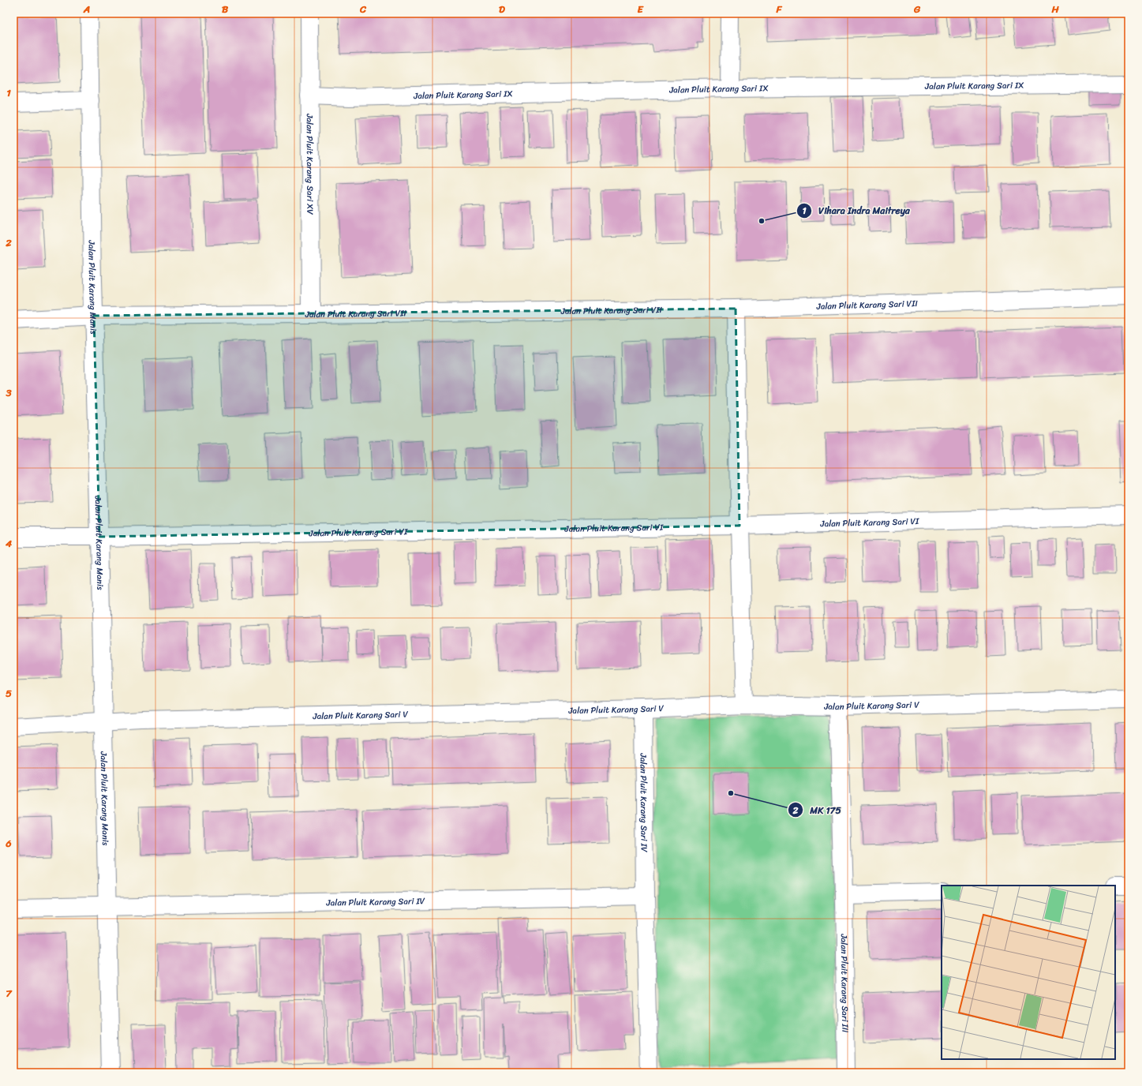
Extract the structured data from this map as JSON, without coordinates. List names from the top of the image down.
{
  "streets": {
    "street": [
      "Jalan Pluit Karang Sari IX",
      "Jalan Pluit Karang Sari XV",
      "Jalan Pluit Karang Manis",
      "Jalan Pluit Karang Sari VII",
      "Jalan Pluit Karang Sari VI",
      "Jalan Pluit Karang Sari V",
      "Jalan Pluit Karang Sari IV",
      "Jalan Pluit Karang Sari III"
    ]
  },
  "crossings": [
    ["Jalan Pluit Karang Sari IX", "Jalan Pluit Karang Sari XV"],
    ["Jalan Pluit Karang Sari XV", "Jalan Pluit Karang Sari VII"],
    ["Jalan Pluit Karang Manis", "Jalan Pluit Karang Sari VII"],
    ["Jalan Pluit Karang Manis", "Jalan Pluit Karang Sari VI"],
    ["Jalan Pluit Karang Manis", "Jalan Pluit Karang Sari V"],
    ["Jalan Pluit Karang Manis", "Jalan Pluit Karang Sari IV"],
    ["Jalan Pluit Karang Sari V", "Jalan Pluit Karang Sari IV"],
    ["Jalan Pluit Karang Sari V", "Jalan Pluit Karang Sari III"]
  ],
  "places": ["Vihara Indra Maitreya", "MK 175"],
  "grid": {
    "columns": [
      "A",
      "B",
      "C",
      "D",
      "E",
      "F",
      "G",
      "H"
    ],
    "rows": [
      "1",
      "2",
      "3",
      "4",
      "5",
      "6",
      "7"
    ]
  }
}
